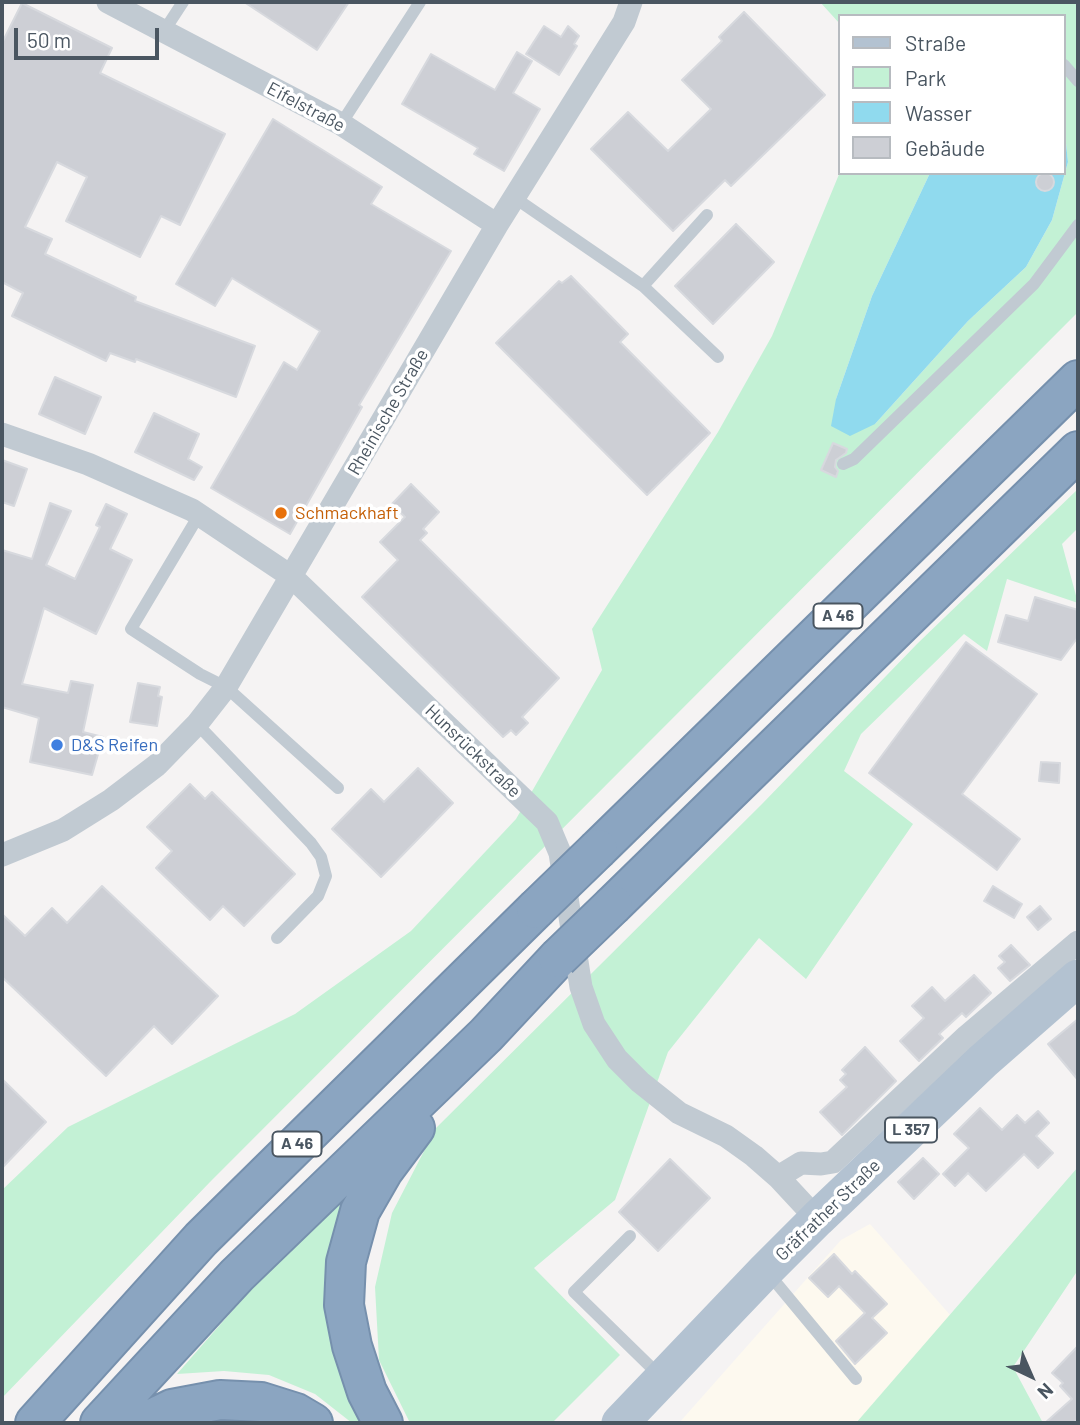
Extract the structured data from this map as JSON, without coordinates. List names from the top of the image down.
{
  "streets": {
    "highway": ["A 46"],
    "main road": ["L 357", "Gräfrather Straße"],
    "street": ["Eifelstraße", "Rheinische Straße", "Hunsrückstraße"]
  },
  "crossings": [
    ["Eifelstraße", "Rheinische Straße"],
    ["Rheinische Straße", "Hunsrückstraße"],
    ["Hunsrückstraße", "Gräfrather Straße"]
  ],
  "places": ["Schmackhaft", "D&S Reifen"],
  "legend": [
    "Straße",
    "Park",
    "Wasser",
    "Gebäude"
  ],
  "scale_bar": "50 m",
  "north": "bottom right"
}
